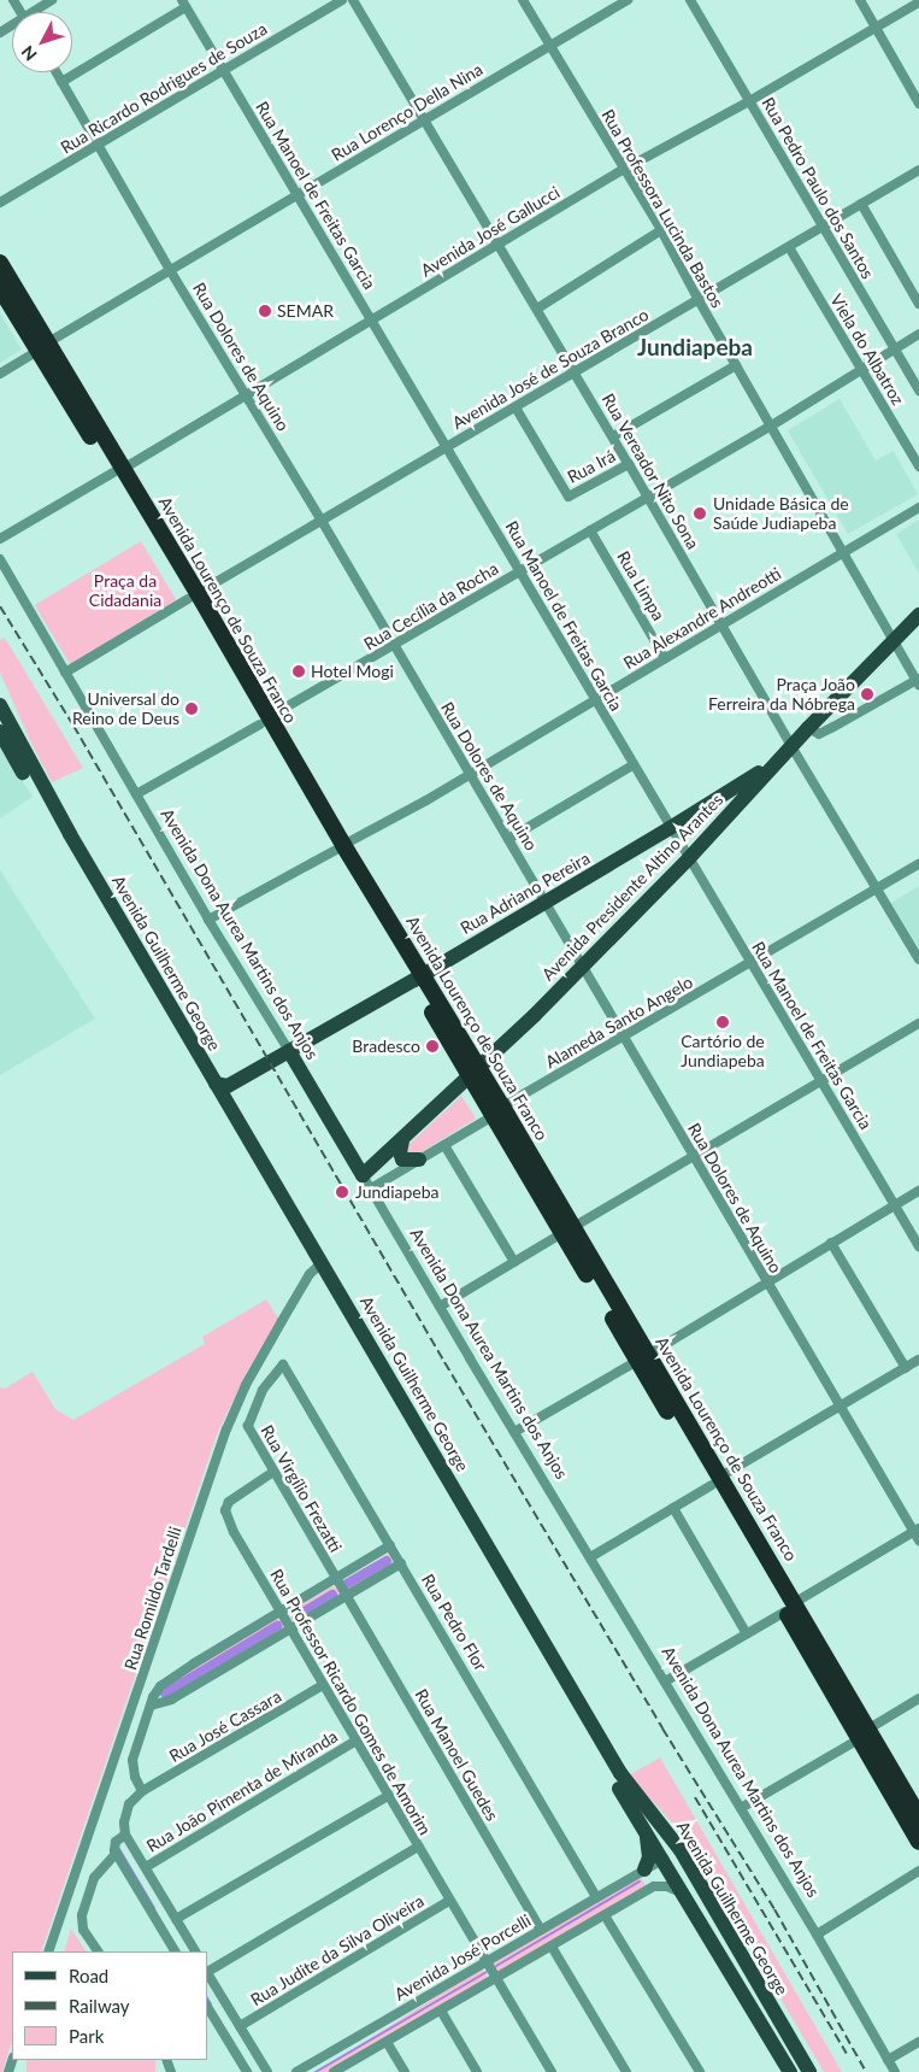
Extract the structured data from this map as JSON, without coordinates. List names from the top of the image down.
{
  "streets": {
    "highway": ["Avenida Lourenço de Souza Franco"],
    "main road": [
      "Avenida Presidente Altino Arantes",
      "Rua Adriano Pereira",
      "Avenida Dona Aurea Martins dos Anjos",
      "Avenida Guilherme George"
    ],
    "street": [
      "Rua Ricardo Rodrigues de Souza",
      "Rua Lorenço Della Nina",
      "Rua Pedro Paulo dos Santos",
      "Rua Manoel de Freitas Garcia",
      "Rua Professora Lucinda Bastos",
      "Avenida José Gallucci",
      "Viela do Albatroz",
      "Rua Dolores de Aquino",
      "Avenida José de Souza Branco",
      "Rua Irá",
      "Rua Vereador Nito Sona",
      "Rua Limpa",
      "Rua Cecília da Rocha",
      "Rua Alexandre Andreotti",
      "Alameda Santo Angelo",
      "Rua Virgílio Frezatti",
      "Rua Romildo Tardelli",
      "Rua Pedro Flor",
      "Rua Professor Ricardo Gomes de Amorim",
      "Rua José Cassara",
      "Rua Manoel Guedes",
      "Rua João Pimenta de Miranda",
      "Rua Judite da Silva Oliveira",
      "Avenida José Porcelli"
    ]
  },
  "crossings": [
    ["Rua Ricardo Rodrigues de Souza", "Rua Manoel de Freitas Garcia"],
    ["Rua Ricardo Rodrigues de Souza", "Rua Dolores de Aquino"],
    ["Rua Lorenço Della Nina", "Rua Manoel de Freitas Garcia"],
    ["Rua Lorenço Della Nina", "Rua Professora Lucinda Bastos"],
    ["Rua Lorenço Della Nina", "Rua Dolores de Aquino"],
    ["Rua Lorenço Della Nina", "Rua Vereador Nito Sona"],
    ["Rua Lorenço Della Nina", "Avenida Lourenço de Souza Franco"],
    ["Rua Pedro Paulo dos Santos", "Avenida José Gallucci"],
    ["Rua Pedro Paulo dos Santos", "Avenida José de Souza Branco"],
    ["Rua Pedro Paulo dos Santos", "Rua Cecília da Rocha"],
    ["Rua Manoel de Freitas Garcia", "Avenida José Gallucci"],
    ["Rua Manoel de Freitas Garcia", "Avenida José de Souza Branco"],
    ["Rua Manoel de Freitas Garcia", "Rua Cecília da Rocha"],
    ["Rua Manoel de Freitas Garcia", "Rua Alexandre Andreotti"],
    ["Rua Manoel de Freitas Garcia", "Avenida Presidente Altino Arantes"],
    ["Rua Manoel de Freitas Garcia", "Rua Adriano Pereira"],
    ["Rua Manoel de Freitas Garcia", "Alameda Santo Angelo"],
    ["Rua Professora Lucinda Bastos", "Avenida José Gallucci"],
    ["Rua Professora Lucinda Bastos", "Avenida José de Souza Branco"],
    ["Rua Professora Lucinda Bastos", "Rua Cecília da Rocha"],
    ["Rua Professora Lucinda Bastos", "Rua Alexandre Andreotti"],
    ["Rua Professora Lucinda Bastos", "Avenida Presidente Altino Arantes"],
    ["Avenida José Gallucci", "Rua Dolores de Aquino"],
    ["Avenida José Gallucci", "Rua Vereador Nito Sona"],
    ["Avenida José Gallucci", "Avenida Lourenço de Souza Franco"],
    ["Viela do Albatroz", "Avenida José de Souza Branco"],
    ["Viela do Albatroz", "Rua Cecília da Rocha"],
    ["Rua Dolores de Aquino", "Avenida José de Souza Branco"],
    ["Rua Dolores de Aquino", "Rua Cecília da Rocha"],
    ["Rua Dolores de Aquino", "Rua Alexandre Andreotti"],
    ["Rua Dolores de Aquino", "Avenida Presidente Altino Arantes"],
    ["Rua Dolores de Aquino", "Rua Adriano Pereira"],
    ["Rua Dolores de Aquino", "Alameda Santo Angelo"],
    ["Avenida José de Souza Branco", "Rua Irá"],
    ["Avenida José de Souza Branco", "Rua Vereador Nito Sona"],
    ["Avenida José de Souza Branco", "Avenida Lourenço de Souza Franco"],
    ["Avenida José de Souza Branco", "Avenida Dona Aurea Martins dos Anjos"],
    ["Rua Irá", "Rua Vereador Nito Sona"],
    ["Rua Vereador Nito Sona", "Rua Cecília da Rocha"],
    ["Rua Vereador Nito Sona", "Rua Alexandre Andreotti"],
    ["Rua Vereador Nito Sona", "Avenida Presidente Altino Arantes"],
    ["Rua Vereador Nito Sona", "Alameda Santo Angelo"],
    ["Rua Limpa", "Rua Cecília da Rocha"],
    ["Rua Limpa", "Rua Alexandre Andreotti"],
    ["Rua Cecília da Rocha", "Avenida Lourenço de Souza Franco"],
    ["Rua Cecília da Rocha", "Avenida Dona Aurea Martins dos Anjos"],
    ["Avenida Lourenço de Souza Franco", "Rua Alexandre Andreotti"],
    ["Avenida Lourenço de Souza Franco", "Avenida Presidente Altino Arantes"],
    ["Avenida Lourenço de Souza Franco", "Rua Adriano Pereira"],
    ["Avenida Lourenço de Souza Franco", "Alameda Santo Angelo"],
    ["Rua Alexandre Andreotti", "Avenida Dona Aurea Martins dos Anjos"],
    ["Avenida Presidente Altino Arantes", "Rua Adriano Pereira"],
    ["Avenida Presidente Altino Arantes", "Avenida Dona Aurea Martins dos Anjos"],
    ["Avenida Presidente Altino Arantes", "Alameda Santo Angelo"],
    ["Rua Adriano Pereira", "Avenida Dona Aurea Martins dos Anjos"],
    ["Rua Adriano Pereira", "Avenida Guilherme George"],
    ["Avenida Dona Aurea Martins dos Anjos", "Alameda Santo Angelo"],
    ["Avenida Guilherme George", "Rua Romildo Tardelli"],
    ["Avenida Guilherme George", "Avenida José Porcelli"],
    ["Rua Virgílio Frezatti", "Rua Pedro Flor"],
    ["Rua Virgílio Frezatti", "Rua Professor Ricardo Gomes de Amorim"],
    ["Rua Virgílio Frezatti", "Rua Manoel Guedes"],
    ["Rua Pedro Flor", "Avenida José Porcelli"],
    ["Rua Professor Ricardo Gomes de Amorim", "Rua José Cassara"],
    ["Rua Professor Ricardo Gomes de Amorim", "Rua João Pimenta de Miranda"],
    ["Rua Professor Ricardo Gomes de Amorim", "Rua Judite da Silva Oliveira"],
    ["Rua Professor Ricardo Gomes de Amorim", "Avenida José Porcelli"],
    ["Rua Manoel Guedes", "Avenida José Porcelli"]
  ],
  "districts": ["Jundiapeba"],
  "parks": ["Praça da Cidadania"],
  "places": [
    "SEMAR",
    "Unidade Básica de Saúde Judiapeba",
    "Hotel Mogi",
    "Praça João Ferreira da Nóbrega",
    "Universal do Reino de Deus",
    "Cartório de Jundiapeba",
    "Bradesco",
    "Jundiapeba"
  ],
  "legend": ["Road", "Railway", "Park"],
  "north": "bottom left"
}
